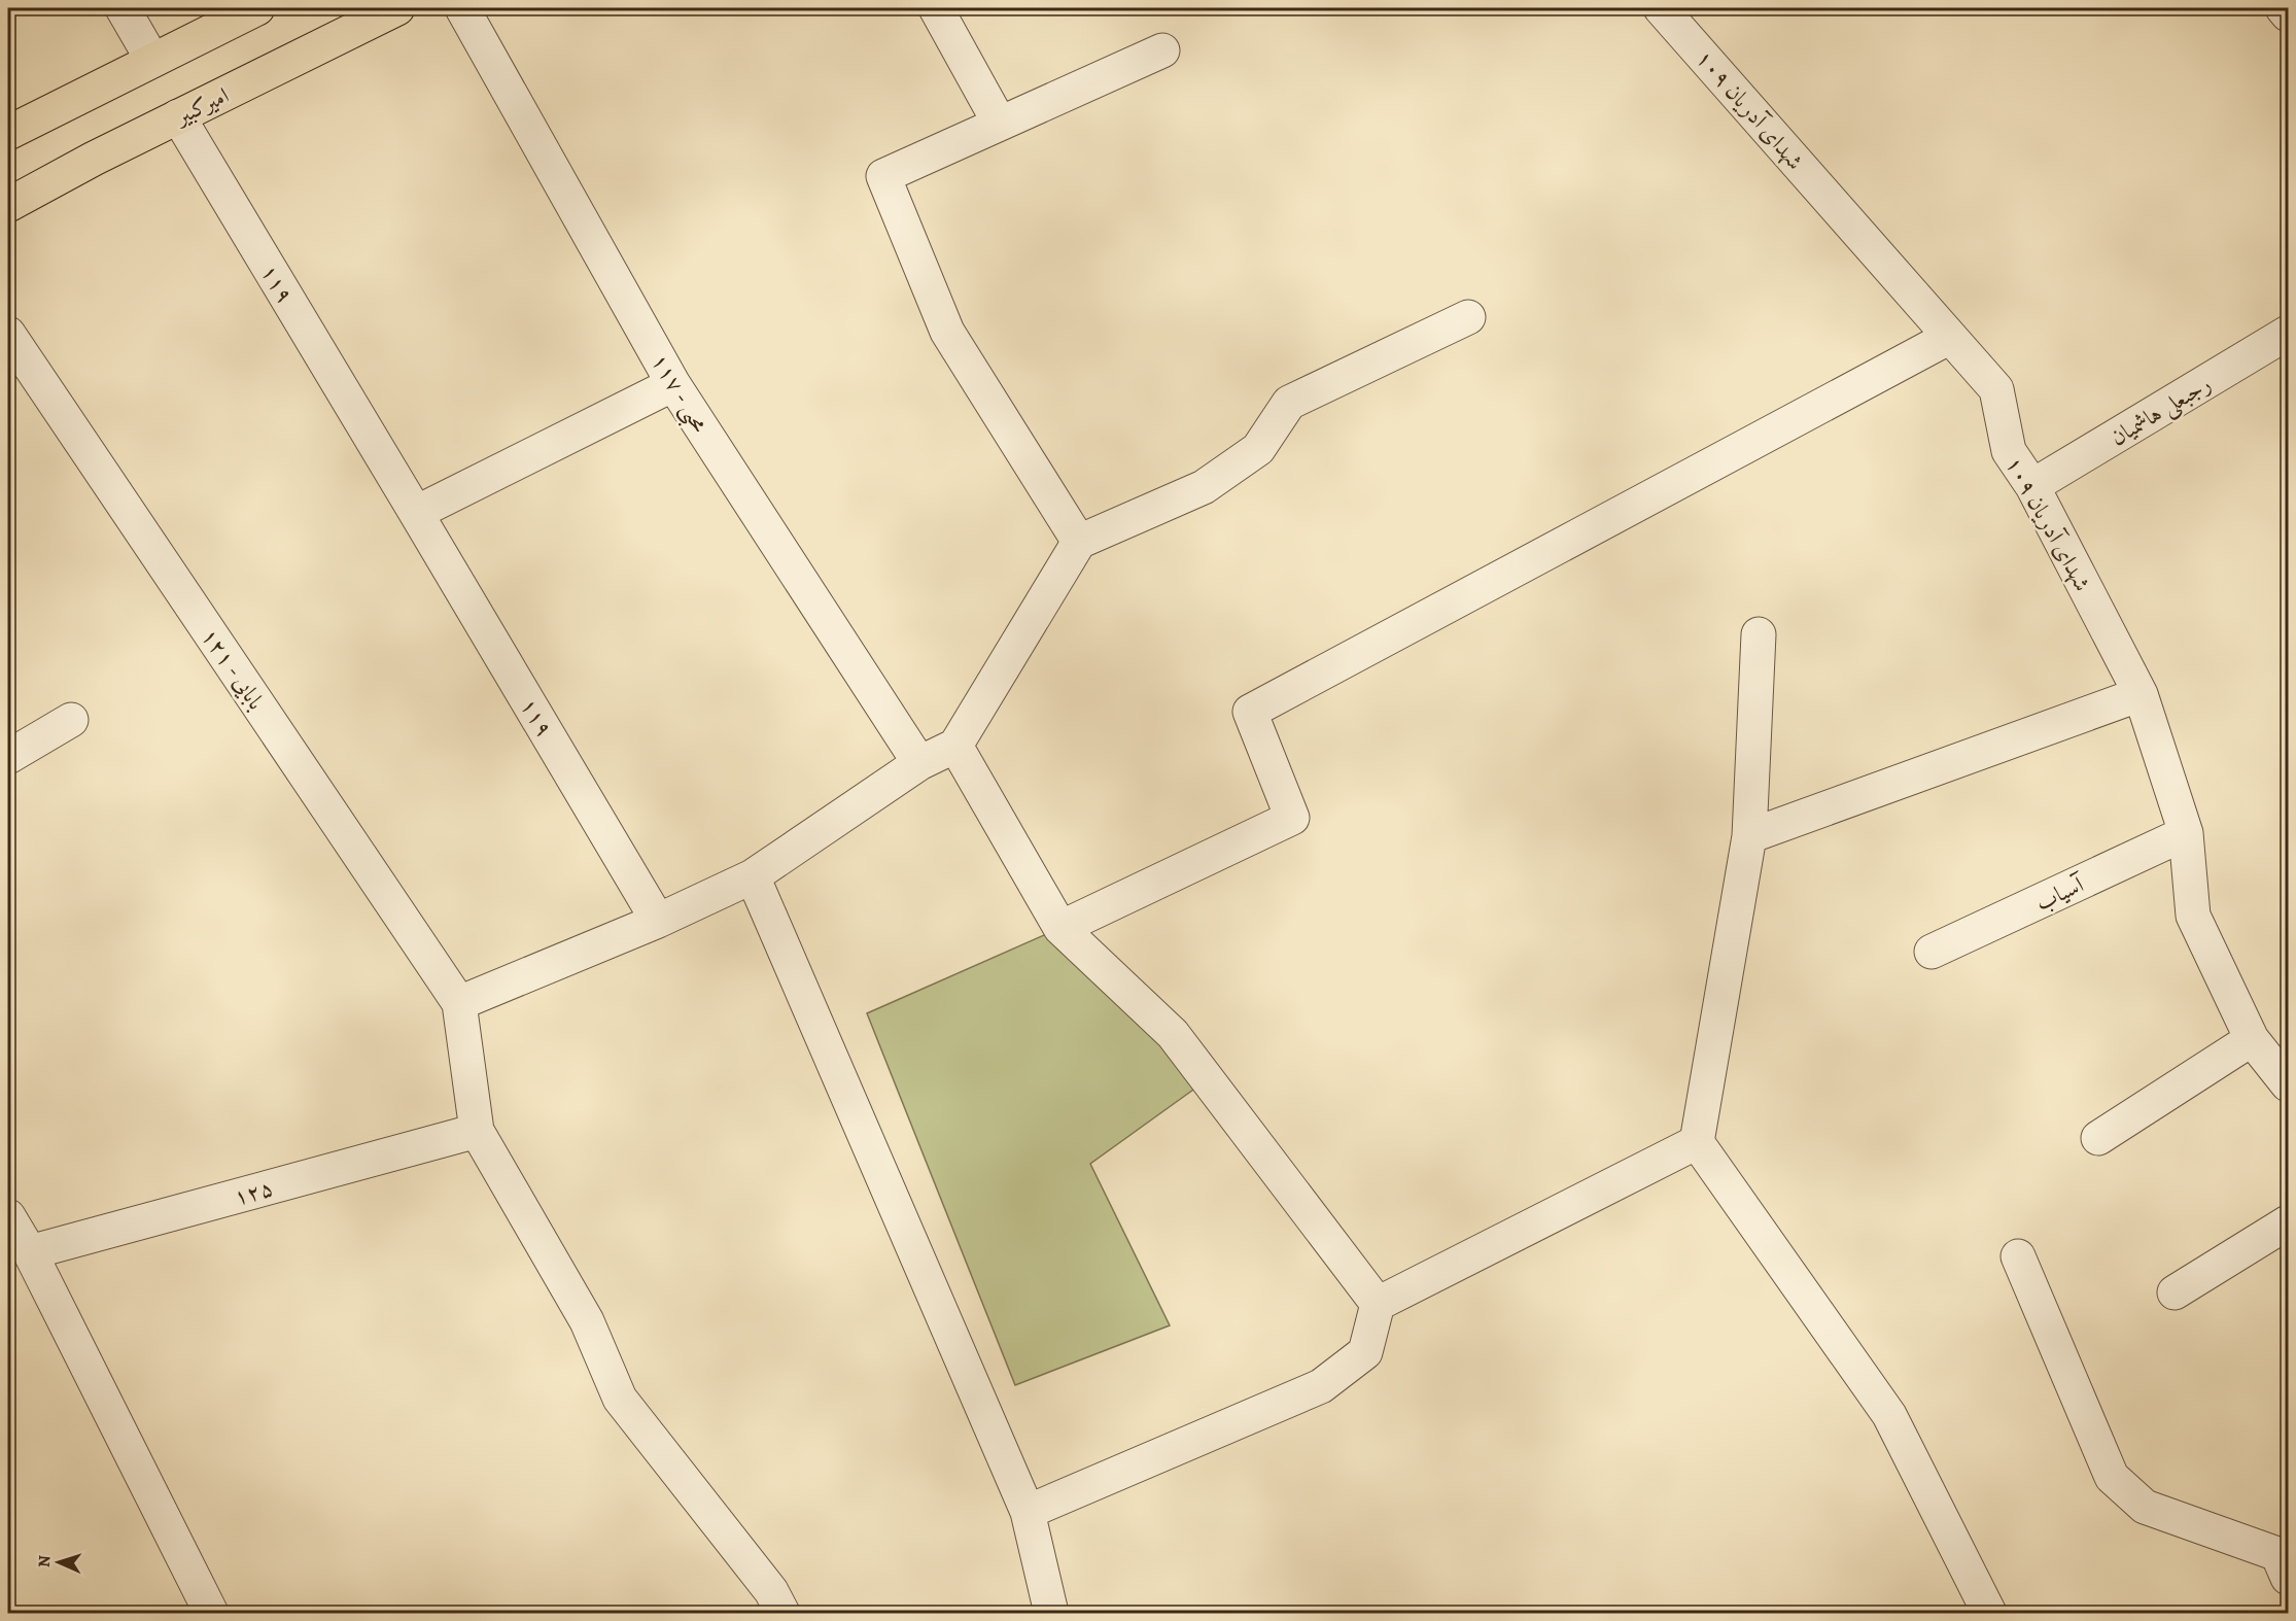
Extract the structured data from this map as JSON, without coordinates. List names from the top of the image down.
{
  "streets": {
    "main road": ["امیرکبیر"],
    "street": [
      "شهدای آدریان ۱۰۹",
      "۱۱۹",
      "محبی - ۱۱۷",
      "رجبعلی هاشمیان",
      "بابایی - ۱۲۱",
      "آسیاب",
      "۱۲۵"
    ]
  },
  "crossings": [
    ["امیرکبیر", "۱۱۹"],
    ["شهدای آدریان ۱۰۹", "رجبعلی هاشمیان"],
    ["شهدای آدریان ۱۰۹", "آسیاب"]
  ],
  "north": "left"
}
